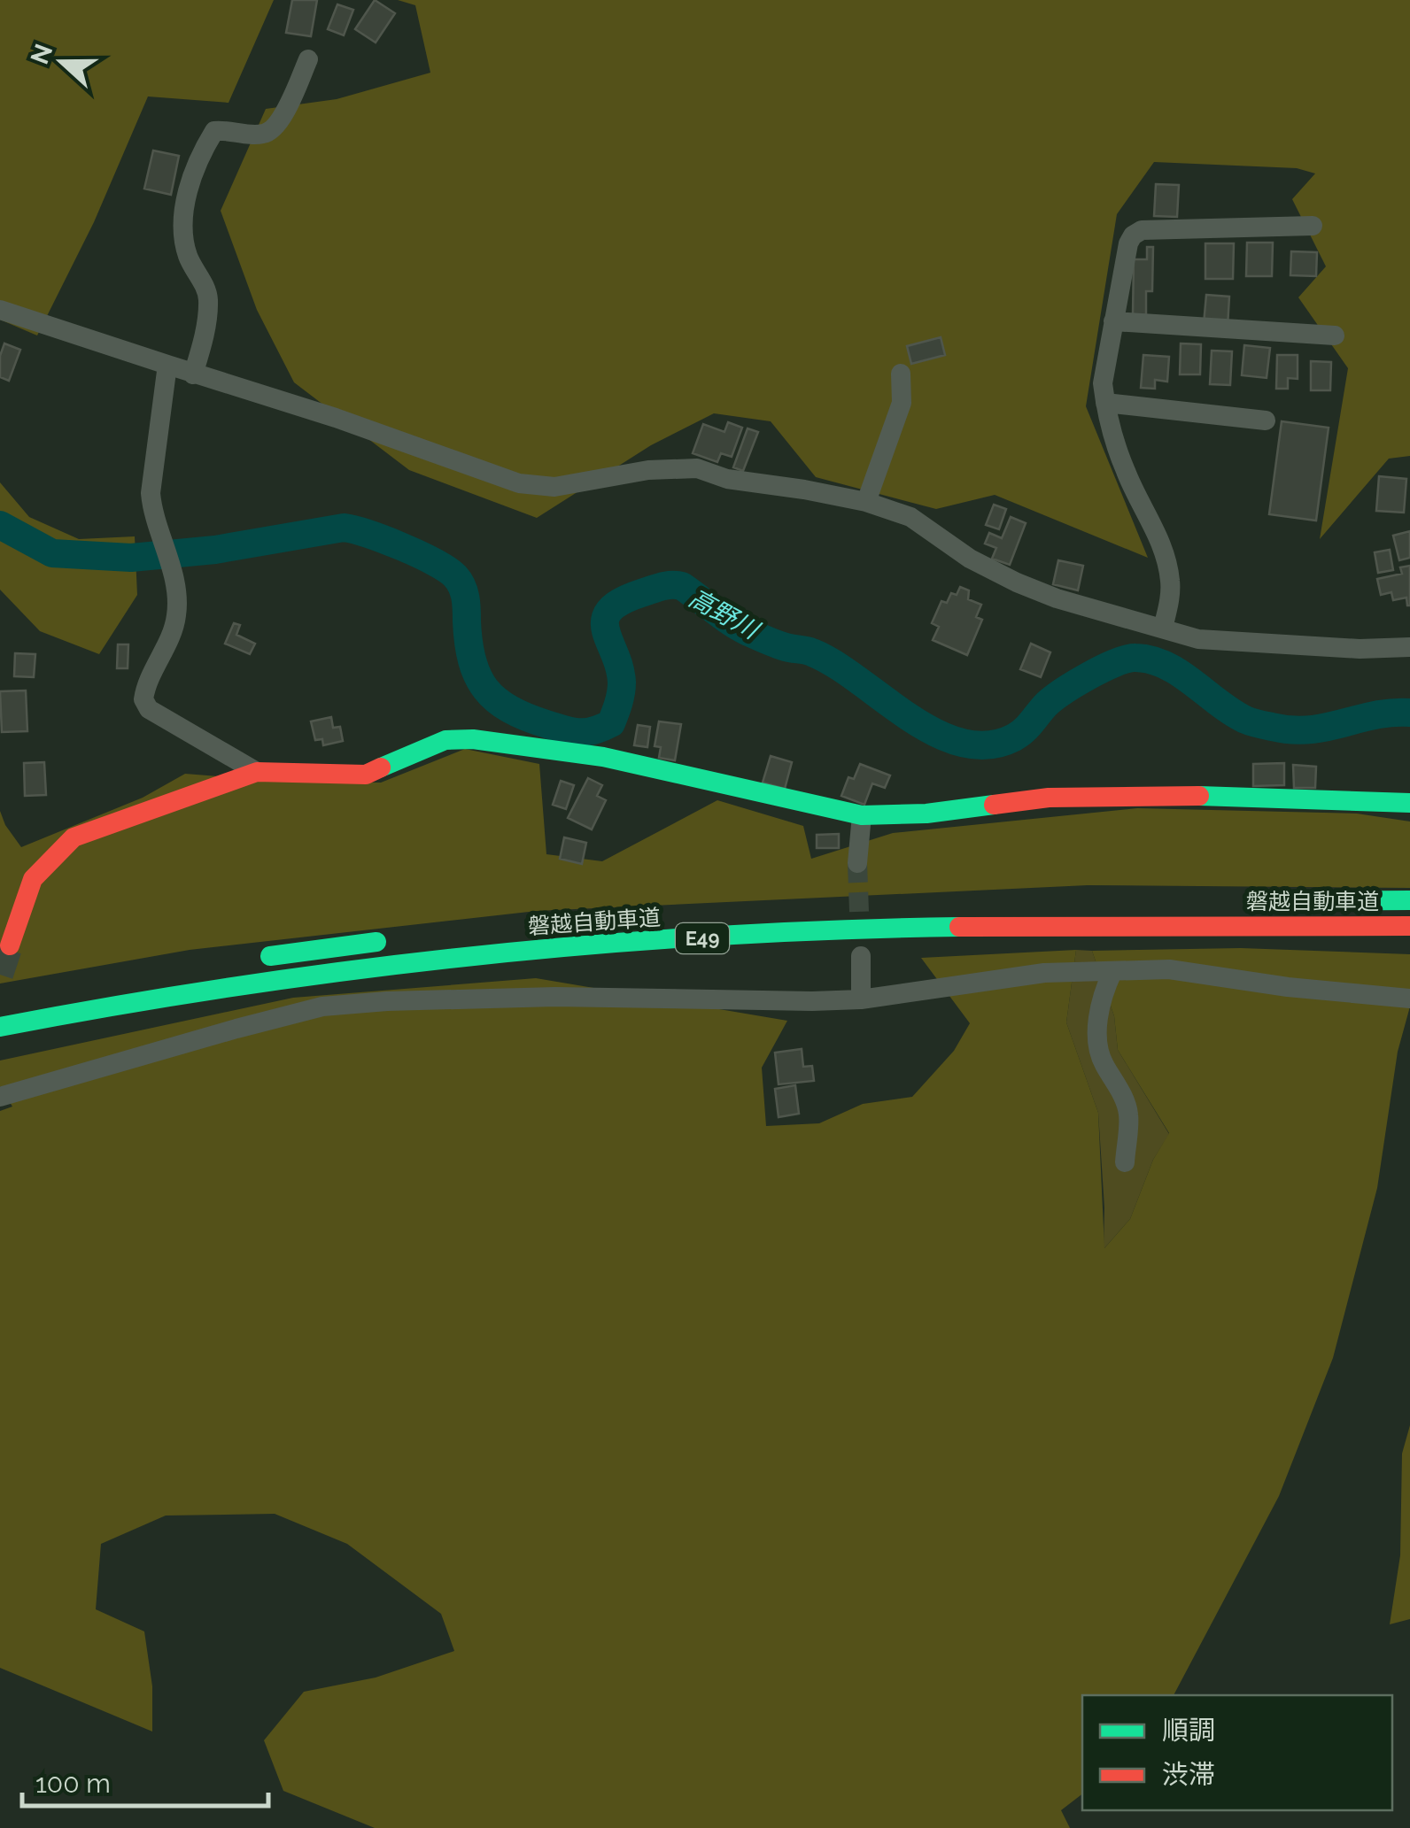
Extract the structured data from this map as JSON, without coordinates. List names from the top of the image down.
{
  "streets": {
    "main road": ["磐越自動車道", "E49"]
  },
  "water": ["高野川"],
  "legend": ["順調", "渋滞"],
  "scale_bar": "100 m",
  "north": "left"
}
